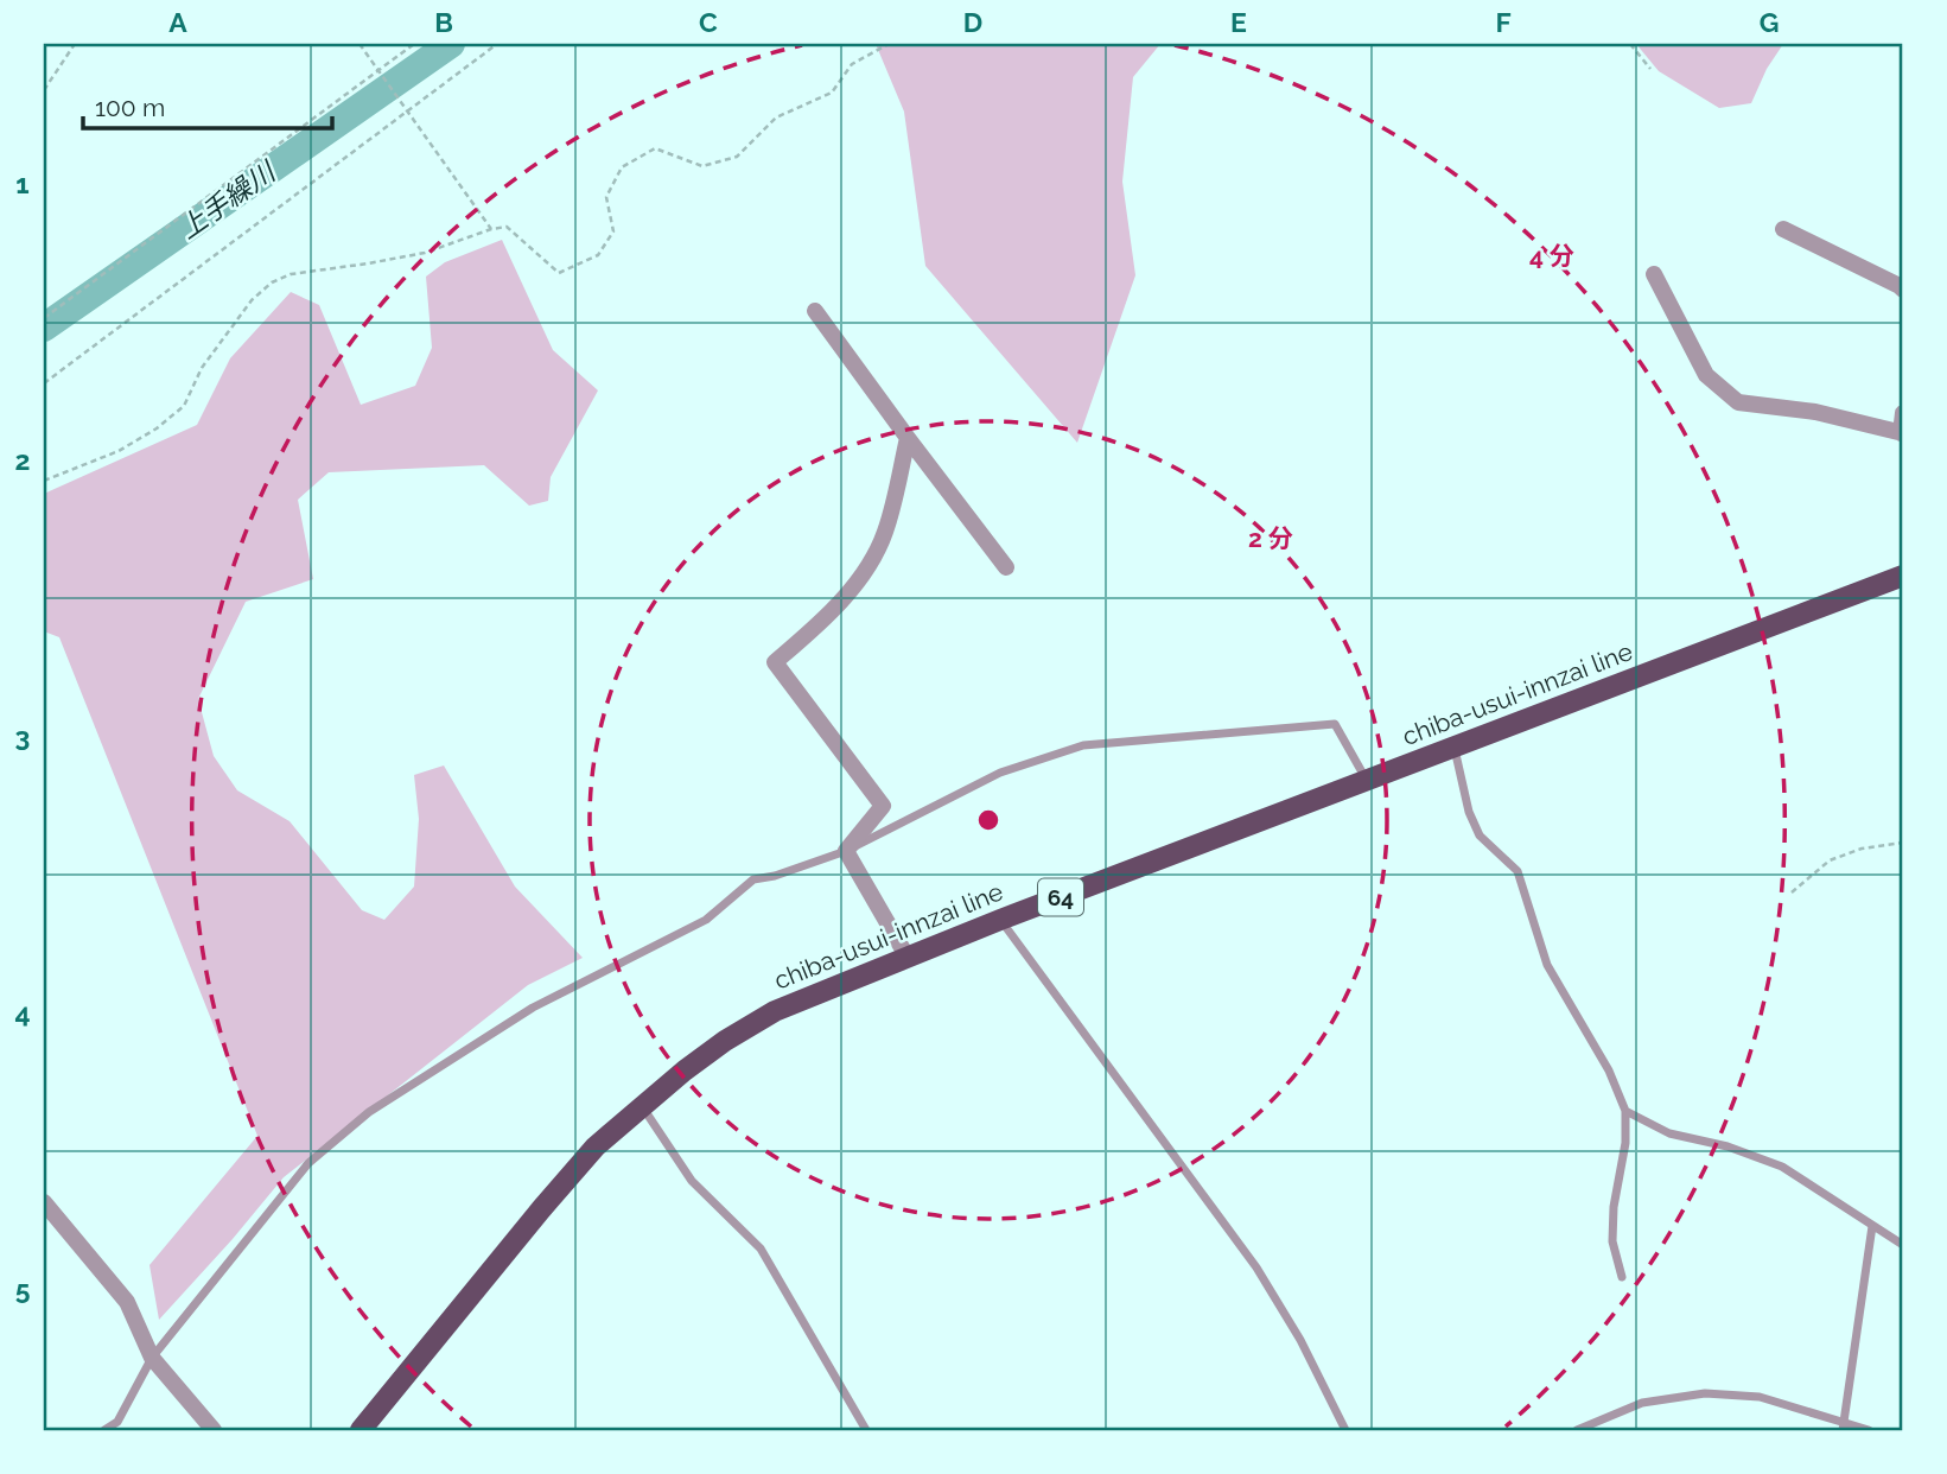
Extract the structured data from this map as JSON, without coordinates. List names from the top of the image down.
{
  "streets": {
    "main road": ["chiba-usui-innzai line", "64"]
  },
  "water": ["上手繰川"],
  "scale_bar": "100 m",
  "grid": {
    "columns": [
      "A",
      "B",
      "C",
      "D",
      "E",
      "F",
      "G"
    ],
    "rows": [
      "1",
      "2",
      "3",
      "4",
      "5"
    ]
  },
  "rings": ["4 分", "2 分"]
}
